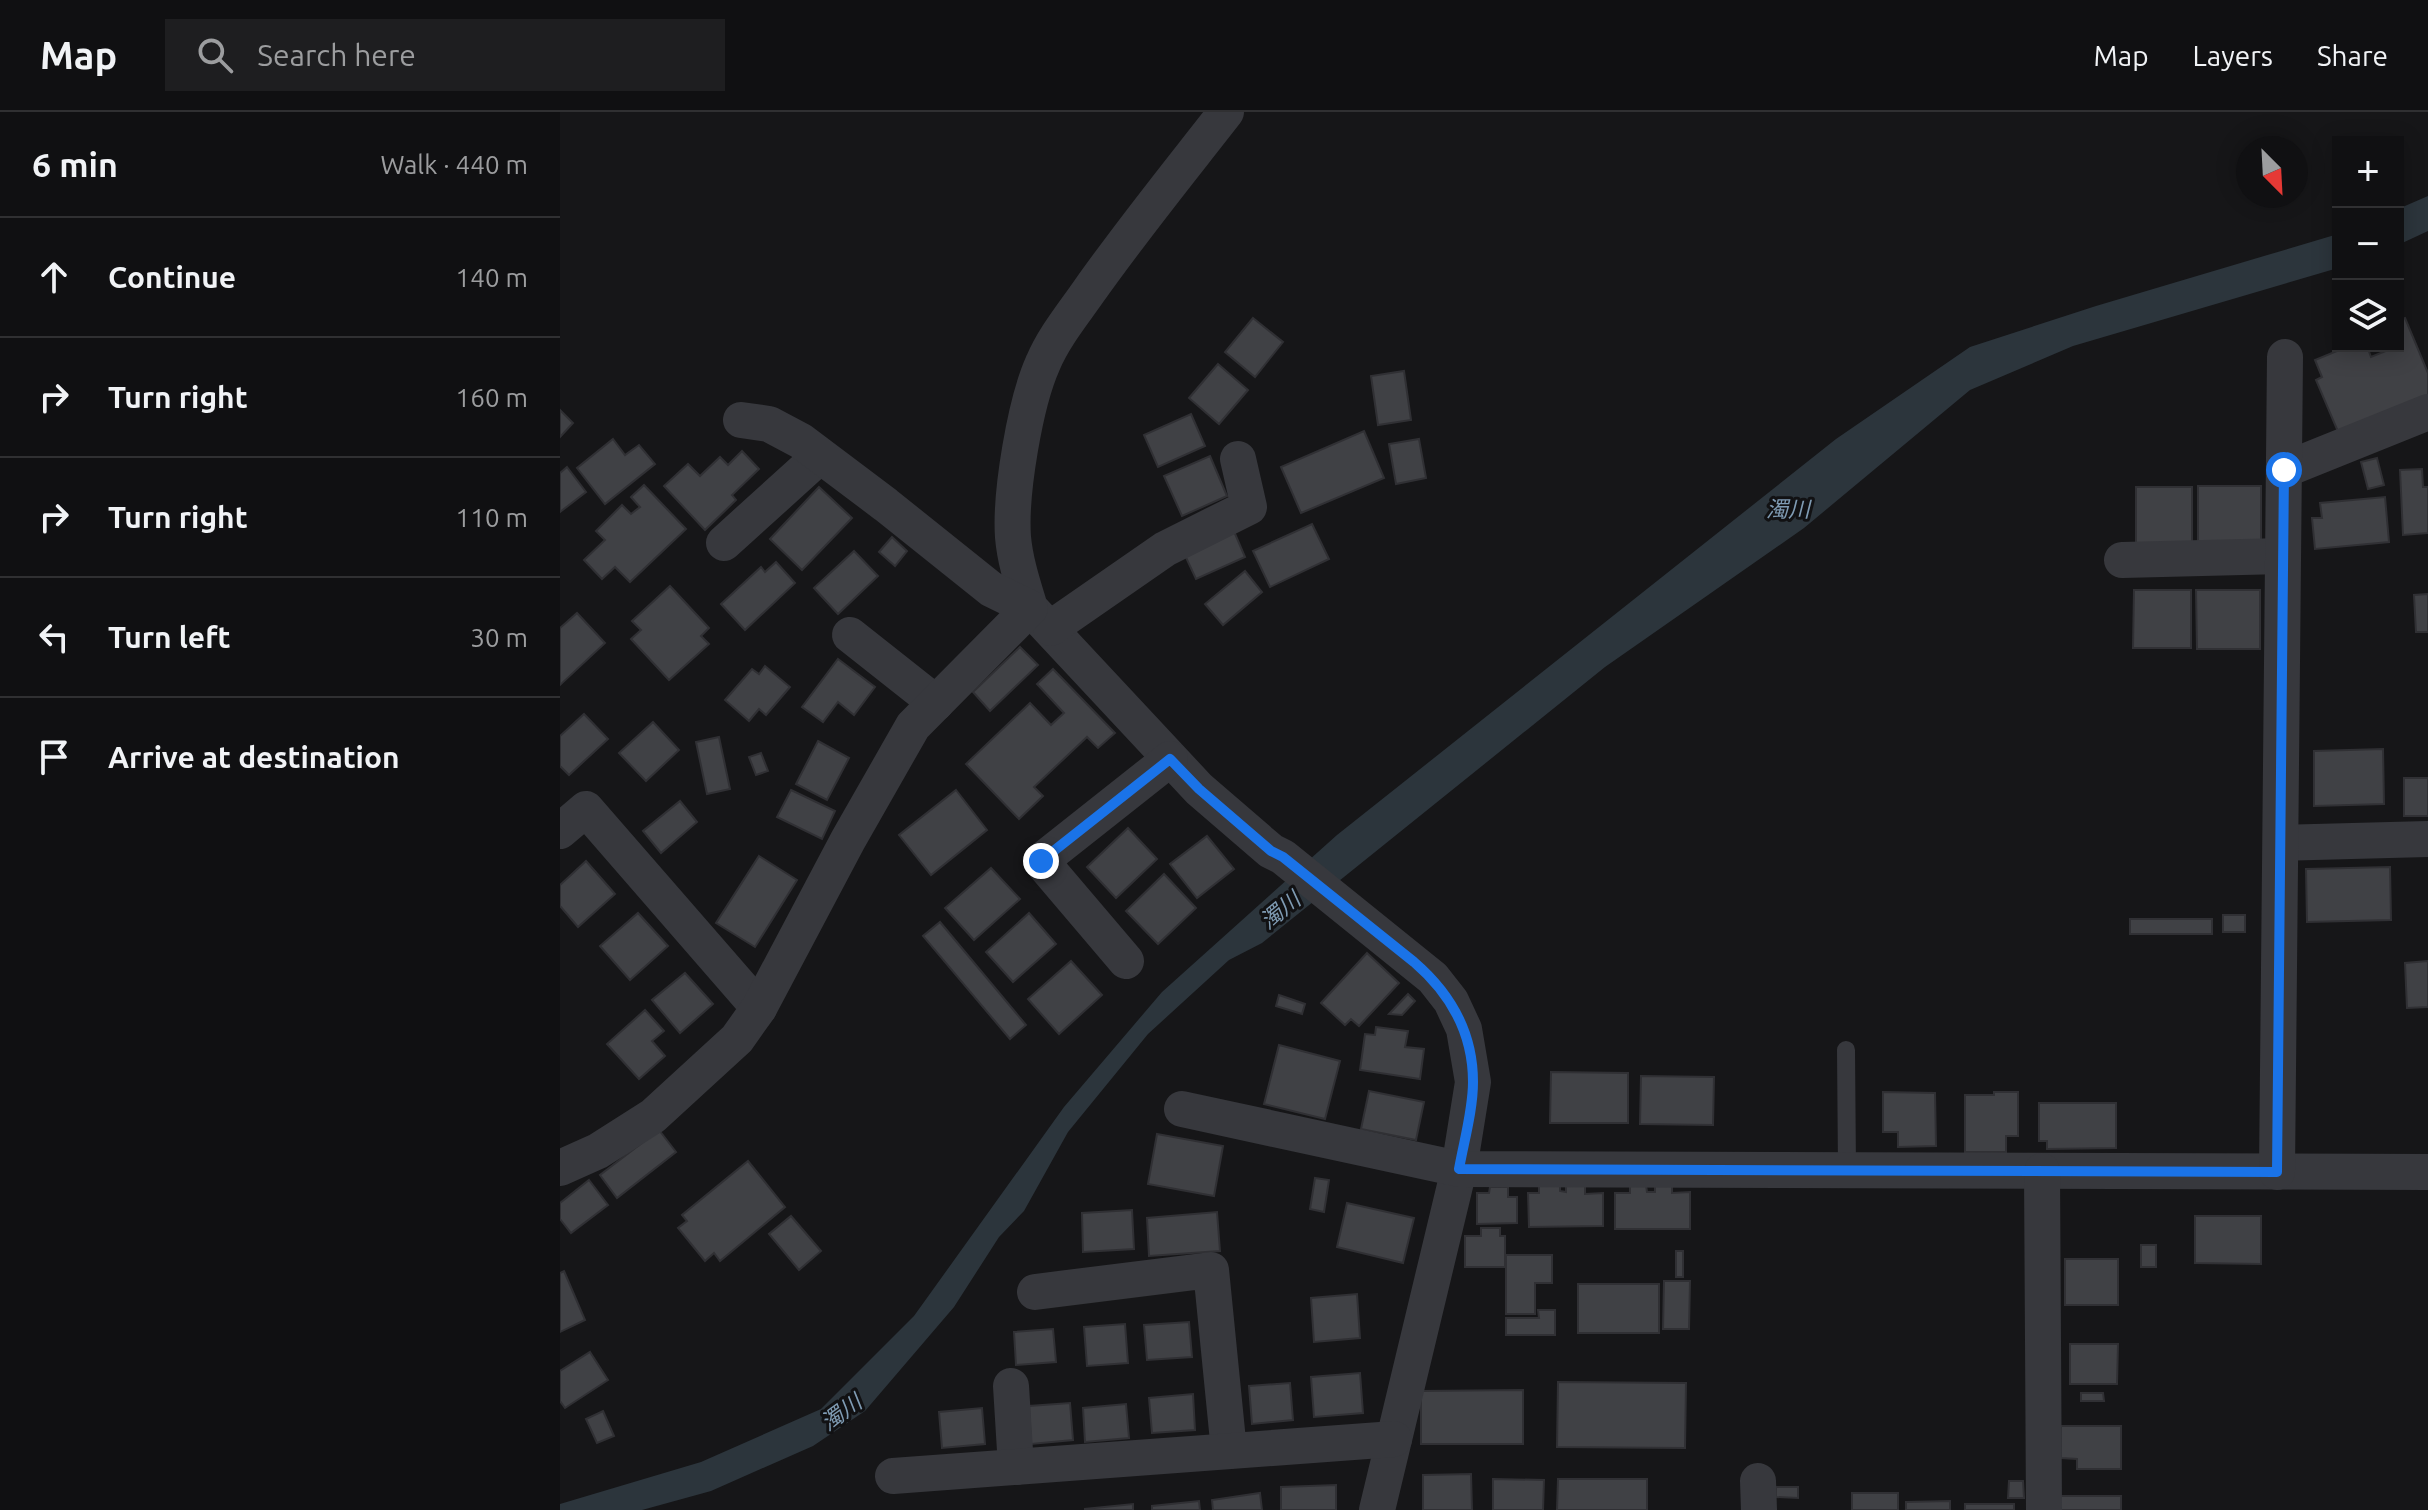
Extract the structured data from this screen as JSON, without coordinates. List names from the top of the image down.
{
  "water": ["濁川"],
  "north": "bottom right",
  "page": {
    "header": "Map",
    "search": "Search here",
    "nav": ["Map", "Layers", "Share"],
    "heading": ["6 min", "Walk · 440 m"],
    "map_buttons": ["+", "−"],
    "list": [
      ["Continue", "140 m"],
      ["Turn right", "160 m"],
      ["Turn right", "110 m"],
      ["Turn left", "30 m"],
      "Arrive at destination"
    ]
  }
}
